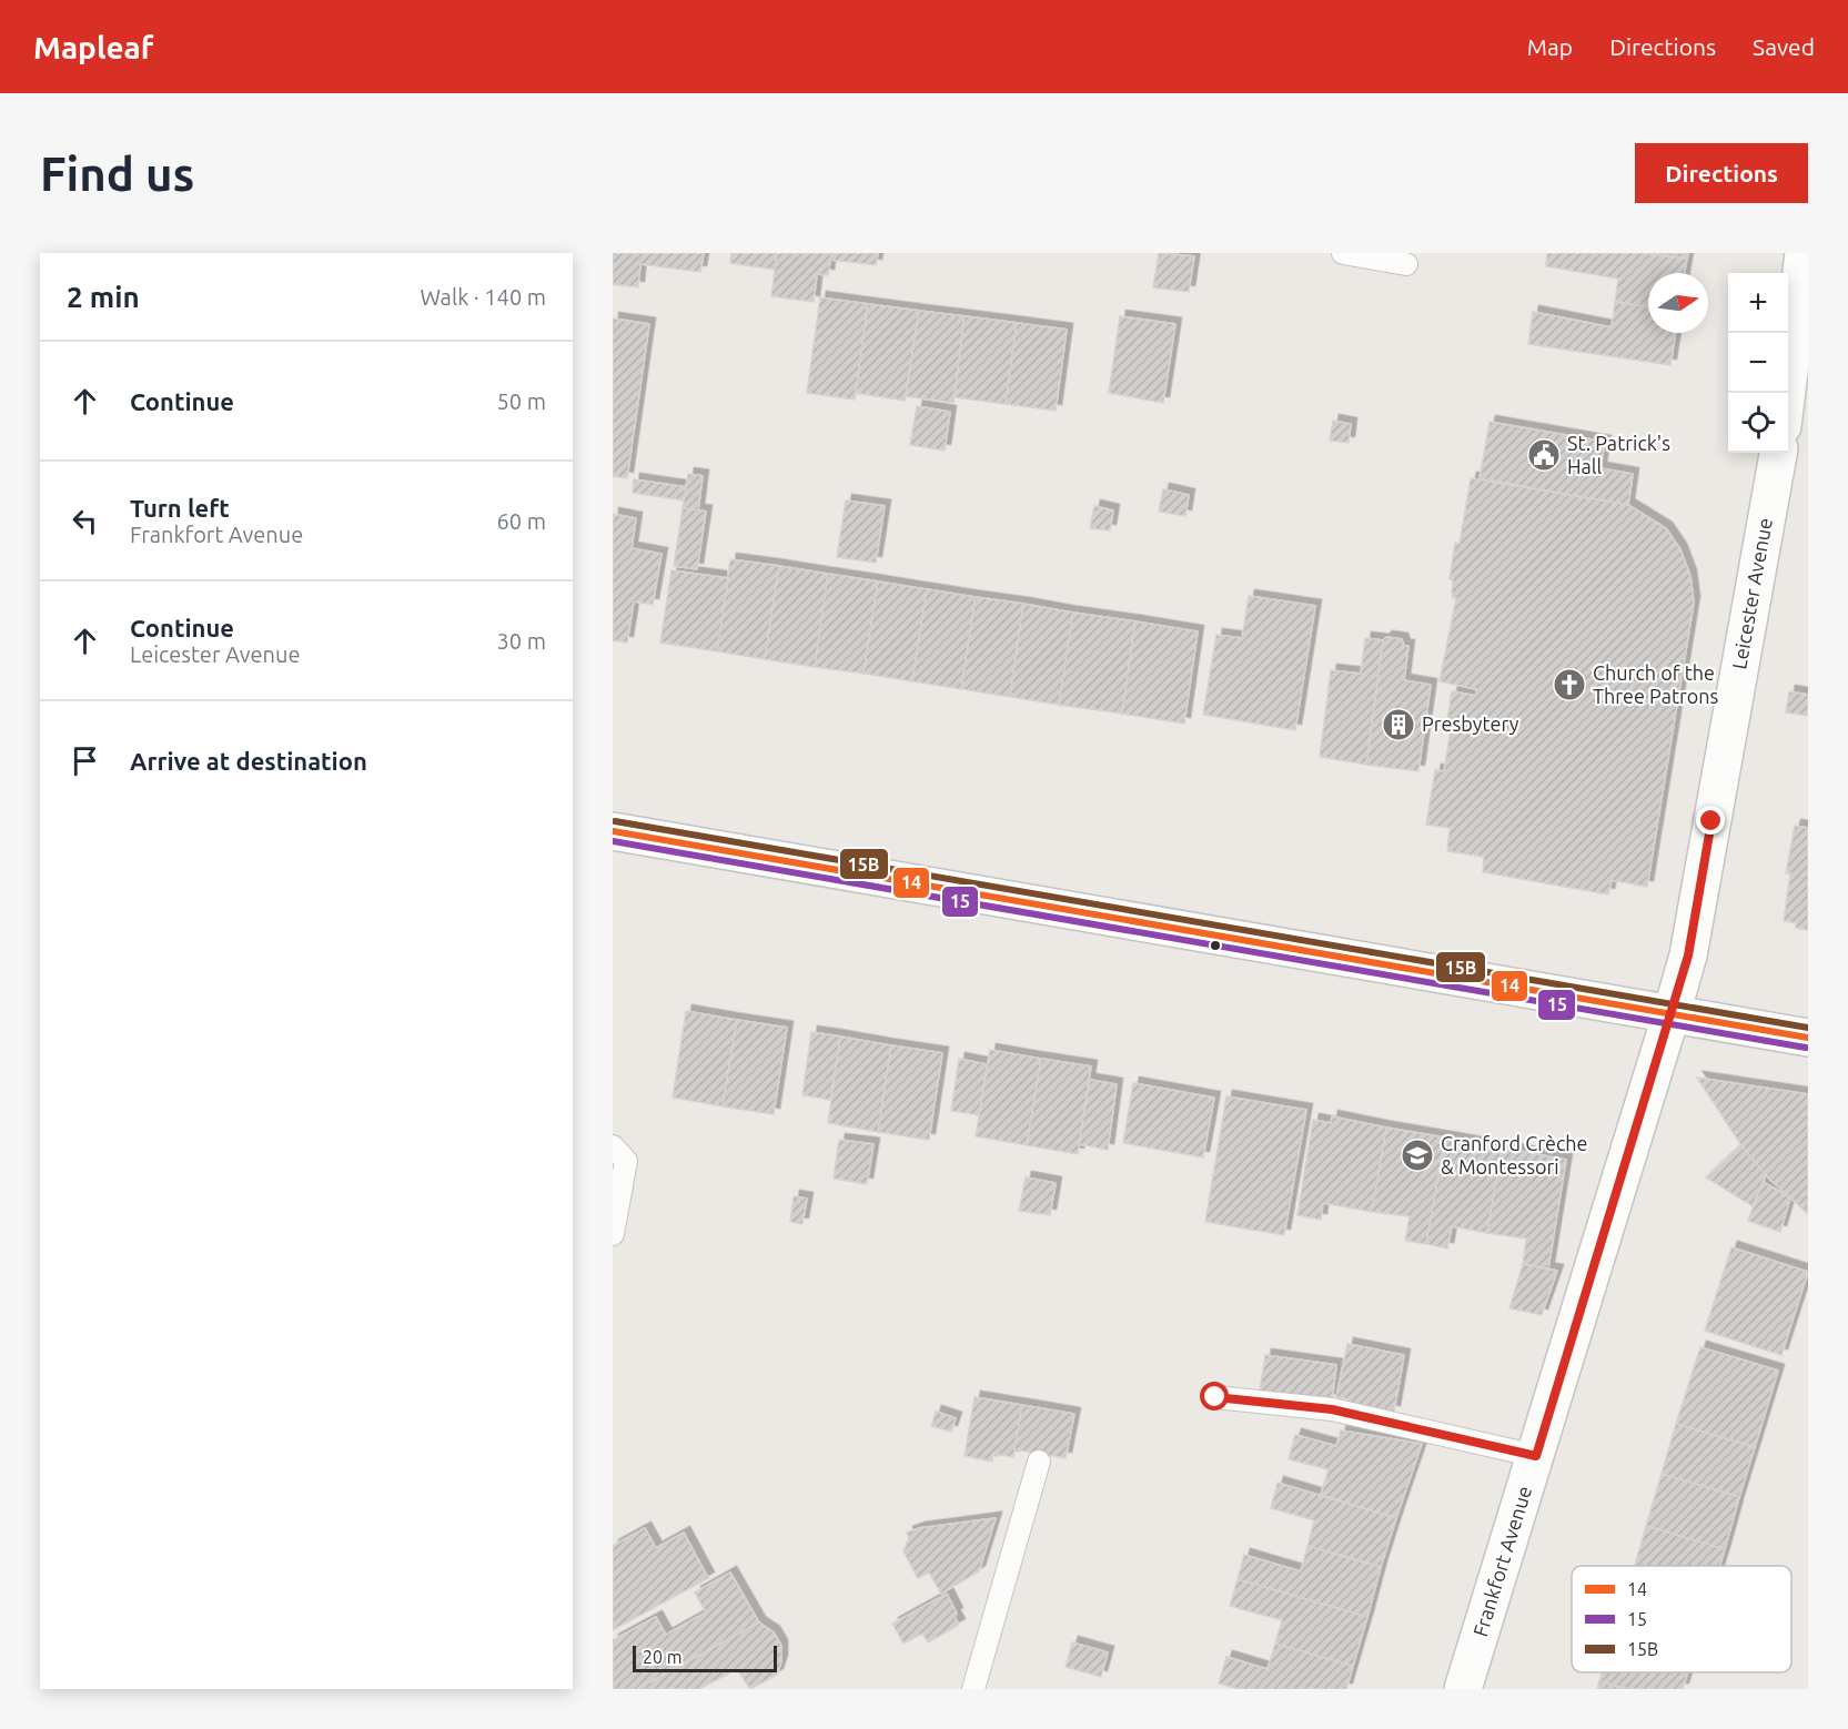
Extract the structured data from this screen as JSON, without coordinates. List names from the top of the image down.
{
  "streets": {
    "street": ["Leicester Avenue", "Frankfort Avenue"]
  },
  "crossings": [
    ["Leicester Avenue", "Frankfort Avenue"]
  ],
  "places": {
    "public building": ["St. Patrick's Hall"],
    "church": ["Church of the Three Patrons"],
    "building": ["Presbytery"],
    "school or university": ["Cranford Crèche & Montessori"]
  },
  "lines": ["transit line 15B", "transit line 14", "transit line 15"],
  "legend": ["14", "15", "15B"],
  "scale_bar": "20 m",
  "north": "right",
  "page": {
    "header": "Mapleaf",
    "nav": ["Map", "Directions", "Saved"],
    "buttons": "Directions",
    "title": "Find us",
    "heading": ["2 min", "Walk · 140 m"],
    "map_buttons": ["+", "−"],
    "list": [
      ["Continue", "50 m"],
      ["Turn left", "Frankfort Avenue", "60 m"],
      ["Continue", "Leicester Avenue", "30 m"],
      "Arrive at destination"
    ],
    "scale": "20 m"
  }
}
